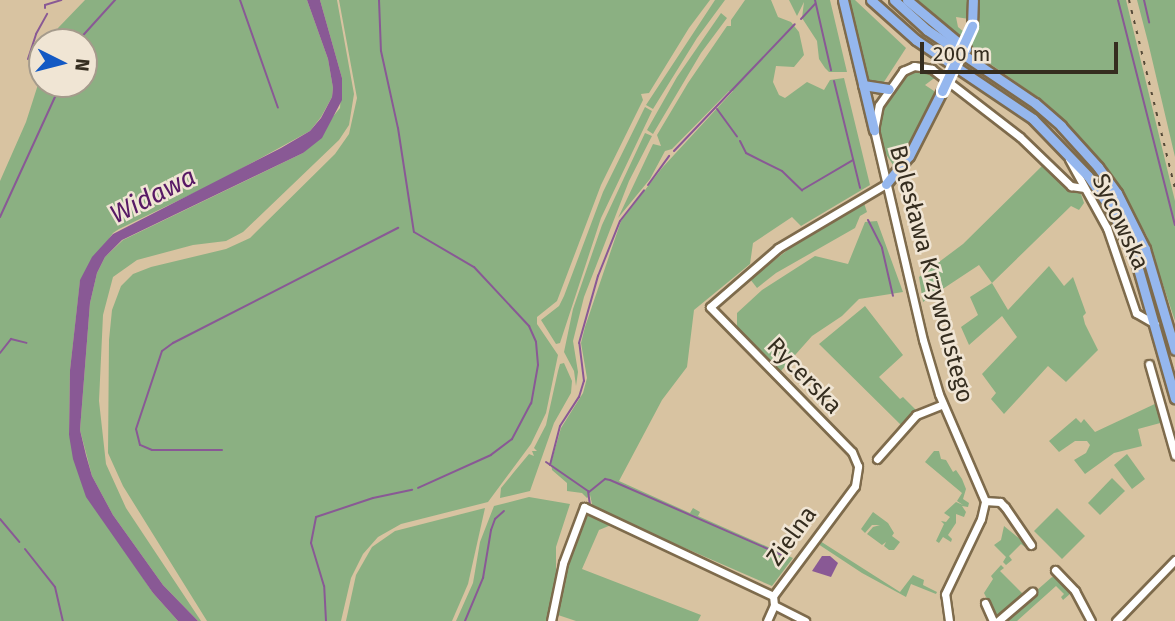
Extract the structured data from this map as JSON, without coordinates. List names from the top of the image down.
{
  "streets": {
    "street": [
      "Sycowska",
      "Bolesława Krzywoustego",
      "Rycerska",
      "Zielna"
    ]
  },
  "crossings": [
    ["Bolesława Krzywoustego", "Rycerska"],
    ["Rycerska", "Zielna"]
  ],
  "water": ["Widawa"],
  "scale_bar": "200 m",
  "north": "right"
}
